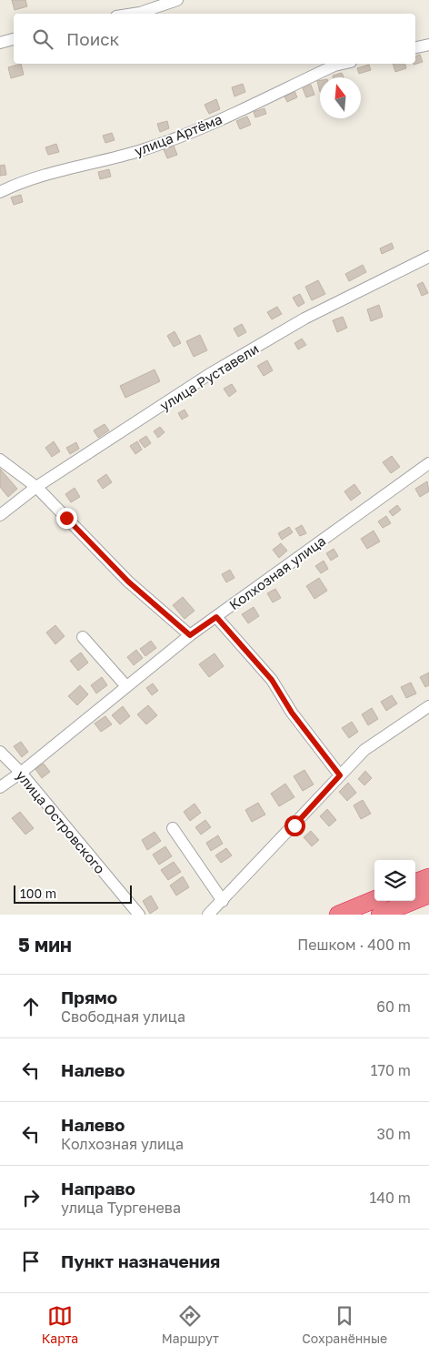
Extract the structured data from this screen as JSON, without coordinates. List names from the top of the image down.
{
  "streets": {
    "street": [
      "улица Артёма",
      "улица Руставели",
      "Колхозная улица",
      "улица Островского"
    ]
  },
  "crossings": [
    ["Колхозная улица", "улица Островского"]
  ],
  "scale_bar": "100 m",
  "north": "top",
  "page": {
    "search": "Поиск",
    "scale": "100 m",
    "heading": ["5 мин", "Пешком · 400 m"],
    "list": [
      ["Прямо", "Свободная улица", "60 m"],
      ["Налево", "170 m"],
      ["Налево", "Колхозная улица", "30 m"],
      ["Направо", "улица Тургенева", "140 m"],
      "Пункт назначения"
    ],
    "nav": ["Карта", "Маршрут", "Сохранённые"]
  }
}
